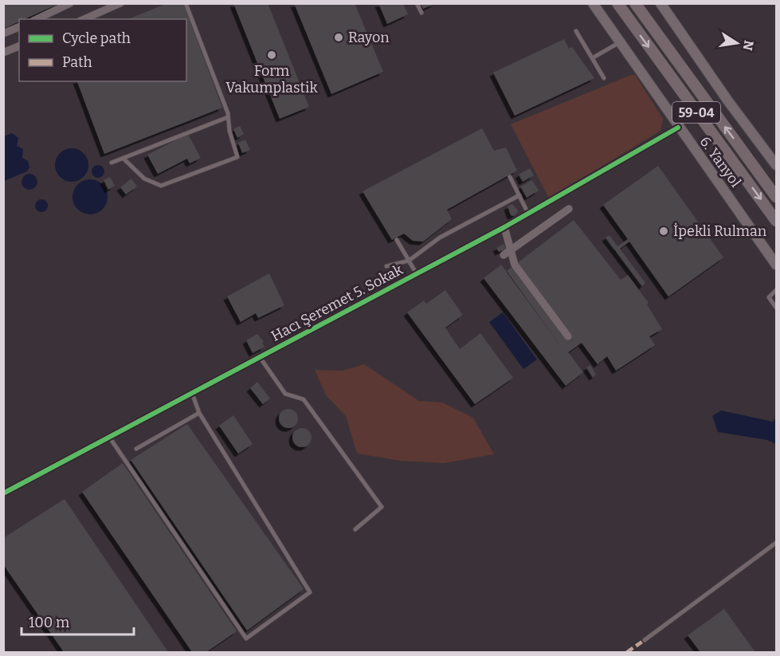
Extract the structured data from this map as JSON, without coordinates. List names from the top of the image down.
{
  "streets": {
    "main road": ["59-04", "6. Yanyol"],
    "street": ["Hacı Şeremet 5. Sokak"]
  },
  "crossings": [
    ["6. Yanyol", "Hacı Şeremet 5. Sokak"]
  ],
  "places": ["Rayon", "Form Vakumplastik", "İpekli Rulman"],
  "legend": ["Cycle path", "Path"],
  "scale_bar": "100 m",
  "north": "right"
}
